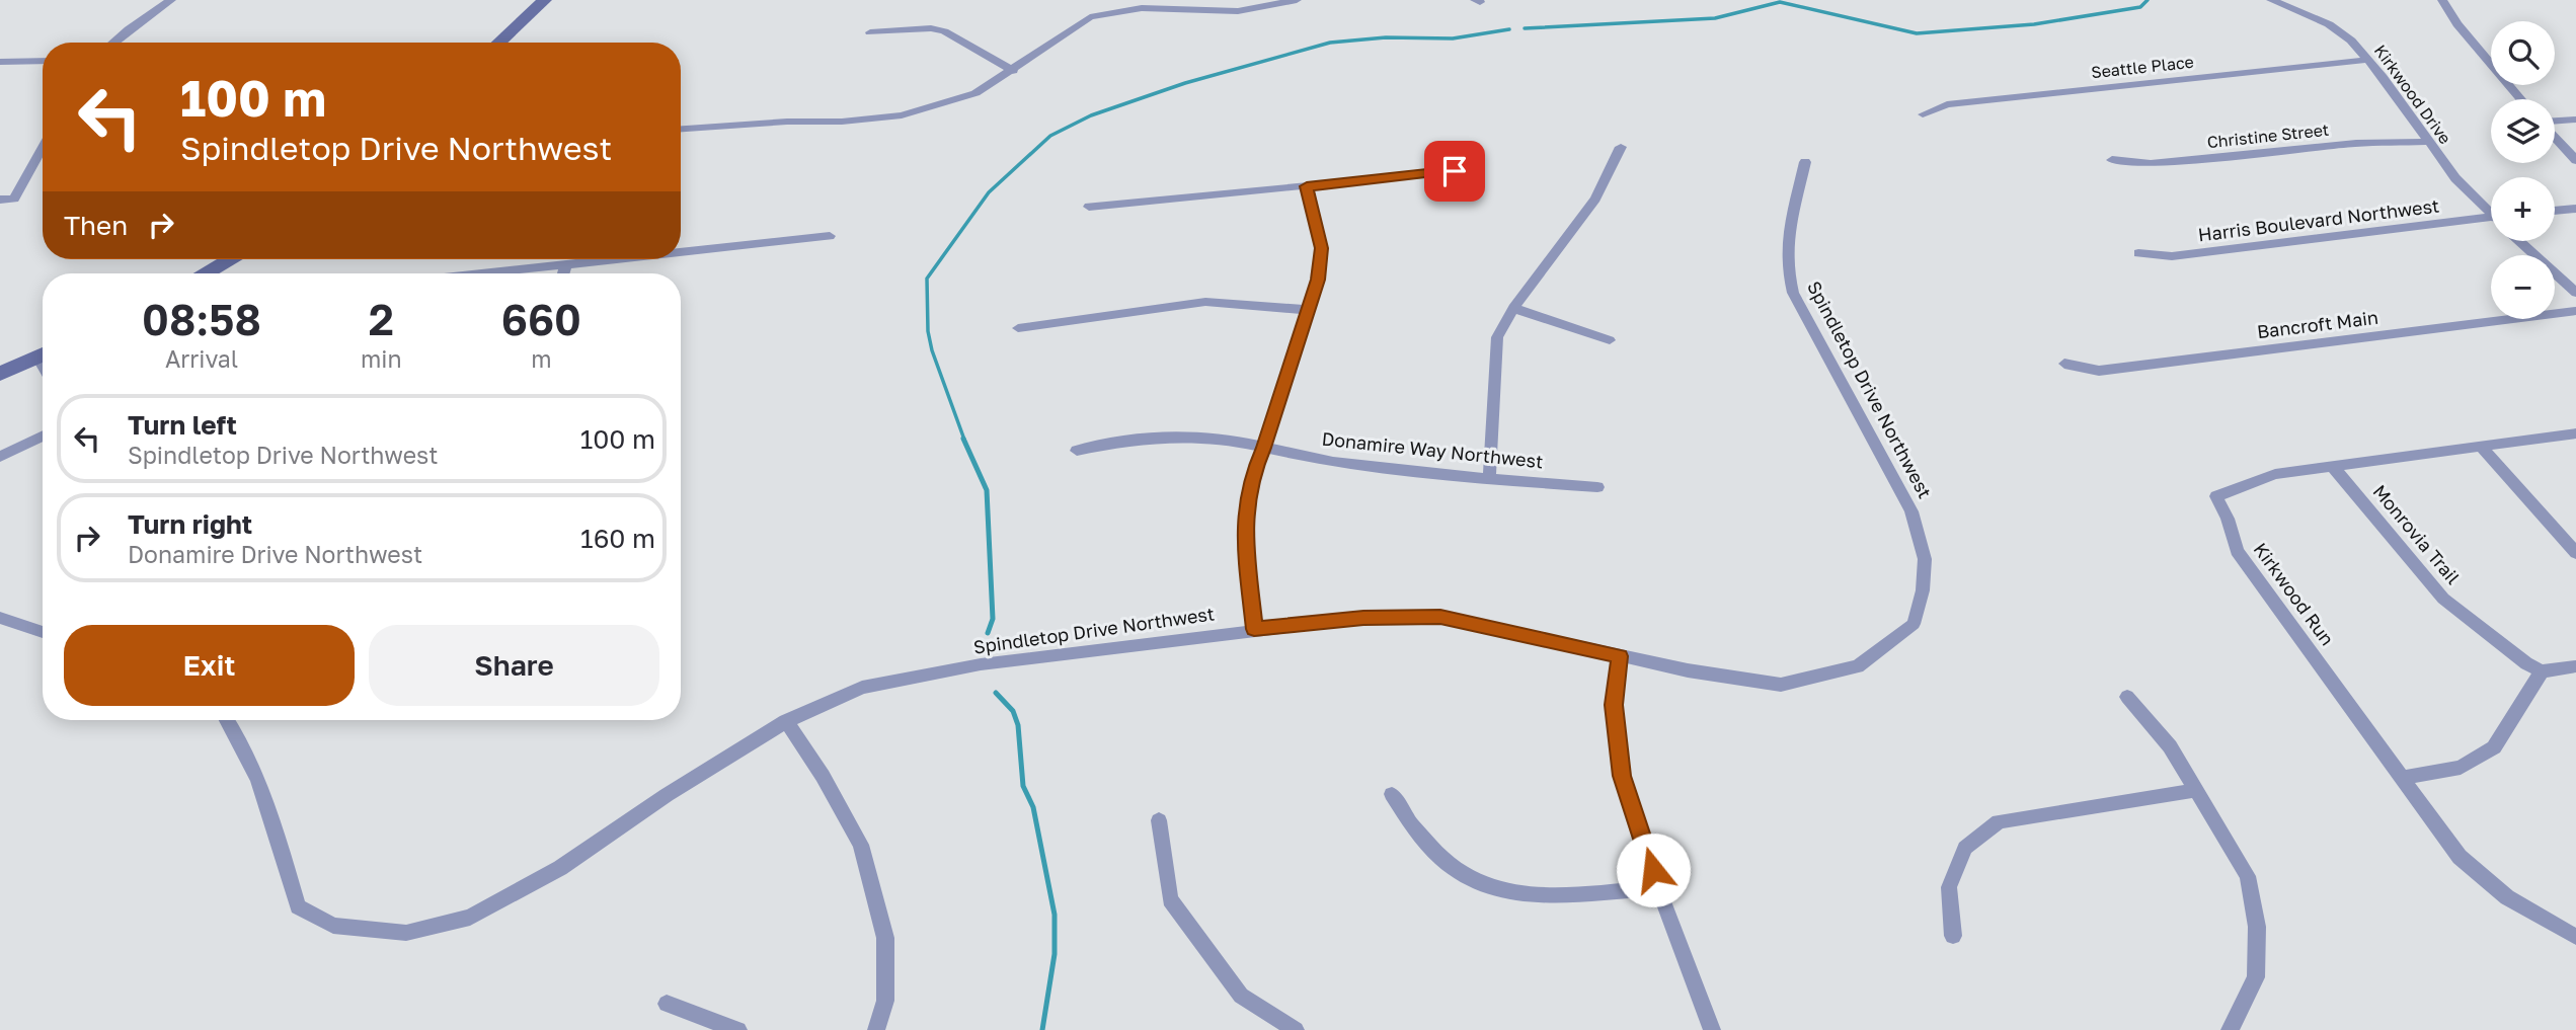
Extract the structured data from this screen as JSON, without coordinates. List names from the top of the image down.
{
  "streets": {
    "street": [
      "Seattle Place",
      "Kirkwood Drive",
      "Christine Street",
      "Harris Boulevard Northwest",
      "Bancroft Main",
      "Spindletop Drive Northwest",
      "Donamire Way Northwest",
      "Monrovia Trail",
      "Kirkwood Run"
    ]
  },
  "crossings": [
    ["Seattle Place", "Kirkwood Drive"],
    ["Kirkwood Drive", "Christine Street"],
    ["Monrovia Trail", "Kirkwood Run"]
  ],
  "page": {
    "map_buttons": ["+", "−"],
    "turn": ["100 m", "Spindletop Drive Northwest"],
    "then": "Then",
    "eta": [
      "08:58",
      "Arrival",
      "2",
      "min",
      "660",
      "m"
    ],
    "list": [
      {
        "name": "Turn left",
        "note": "Spindletop Drive Northwest",
        "value": "100 m"
      },
      {
        "name": "Turn right",
        "note": "Donamire Drive Northwest",
        "value": "160 m"
      }
    ],
    "buttons": ["Exit", "Share"]
  }
}
